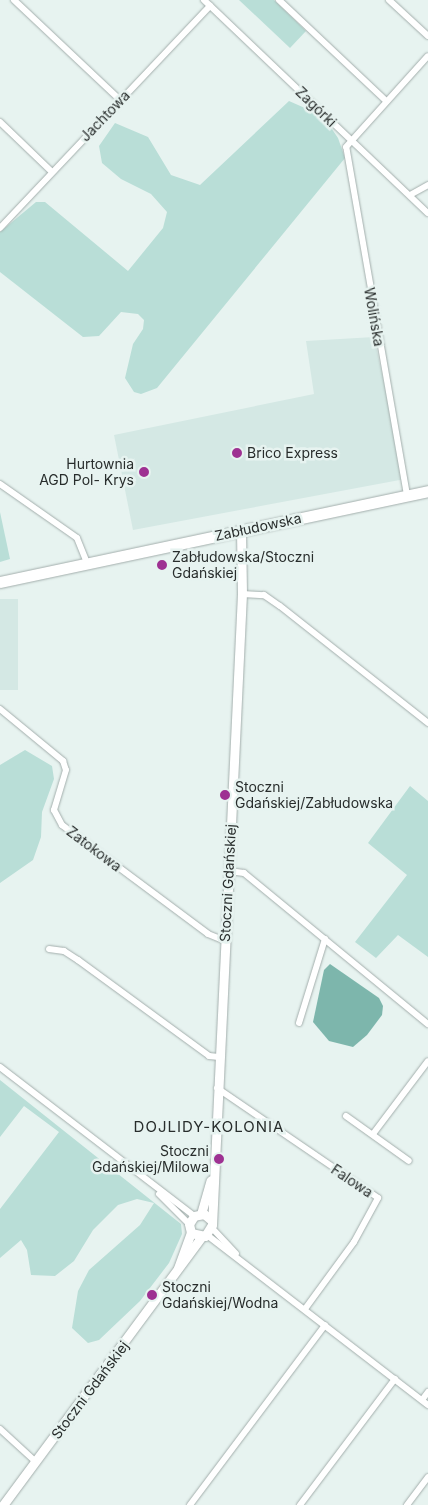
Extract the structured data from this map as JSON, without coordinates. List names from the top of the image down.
{
  "streets": {
    "highway": ["Zabłudowska"],
    "street": [
      "Zagórki",
      "Jachtowa",
      "Wolińska",
      "Zatokowa",
      "Stoczni Gdańskiej",
      "Falowa"
    ]
  },
  "crossings": [
    ["Zagórki", "Jachtowa"],
    ["Zagórki", "Wolińska"],
    ["Wolińska", "Zabłudowska"],
    ["Zabłudowska", "Stoczni Gdańskiej"],
    ["Zatokowa", "Stoczni Gdańskiej"],
    ["Stoczni Gdańskiej", "Falowa"]
  ],
  "districts": ["DOJLIDY-KOLONIA"],
  "places": [
    "Brico Express",
    "Hurtownia AGD Pol- Krys",
    "Zabłudowska/Stoczni Gdańskiej",
    "Stoczni Gdańskiej/Zabłudowska",
    "Stoczni Gdańskiej/Milowa",
    "Stoczni Gdańskiej/Wodna"
  ]
}
